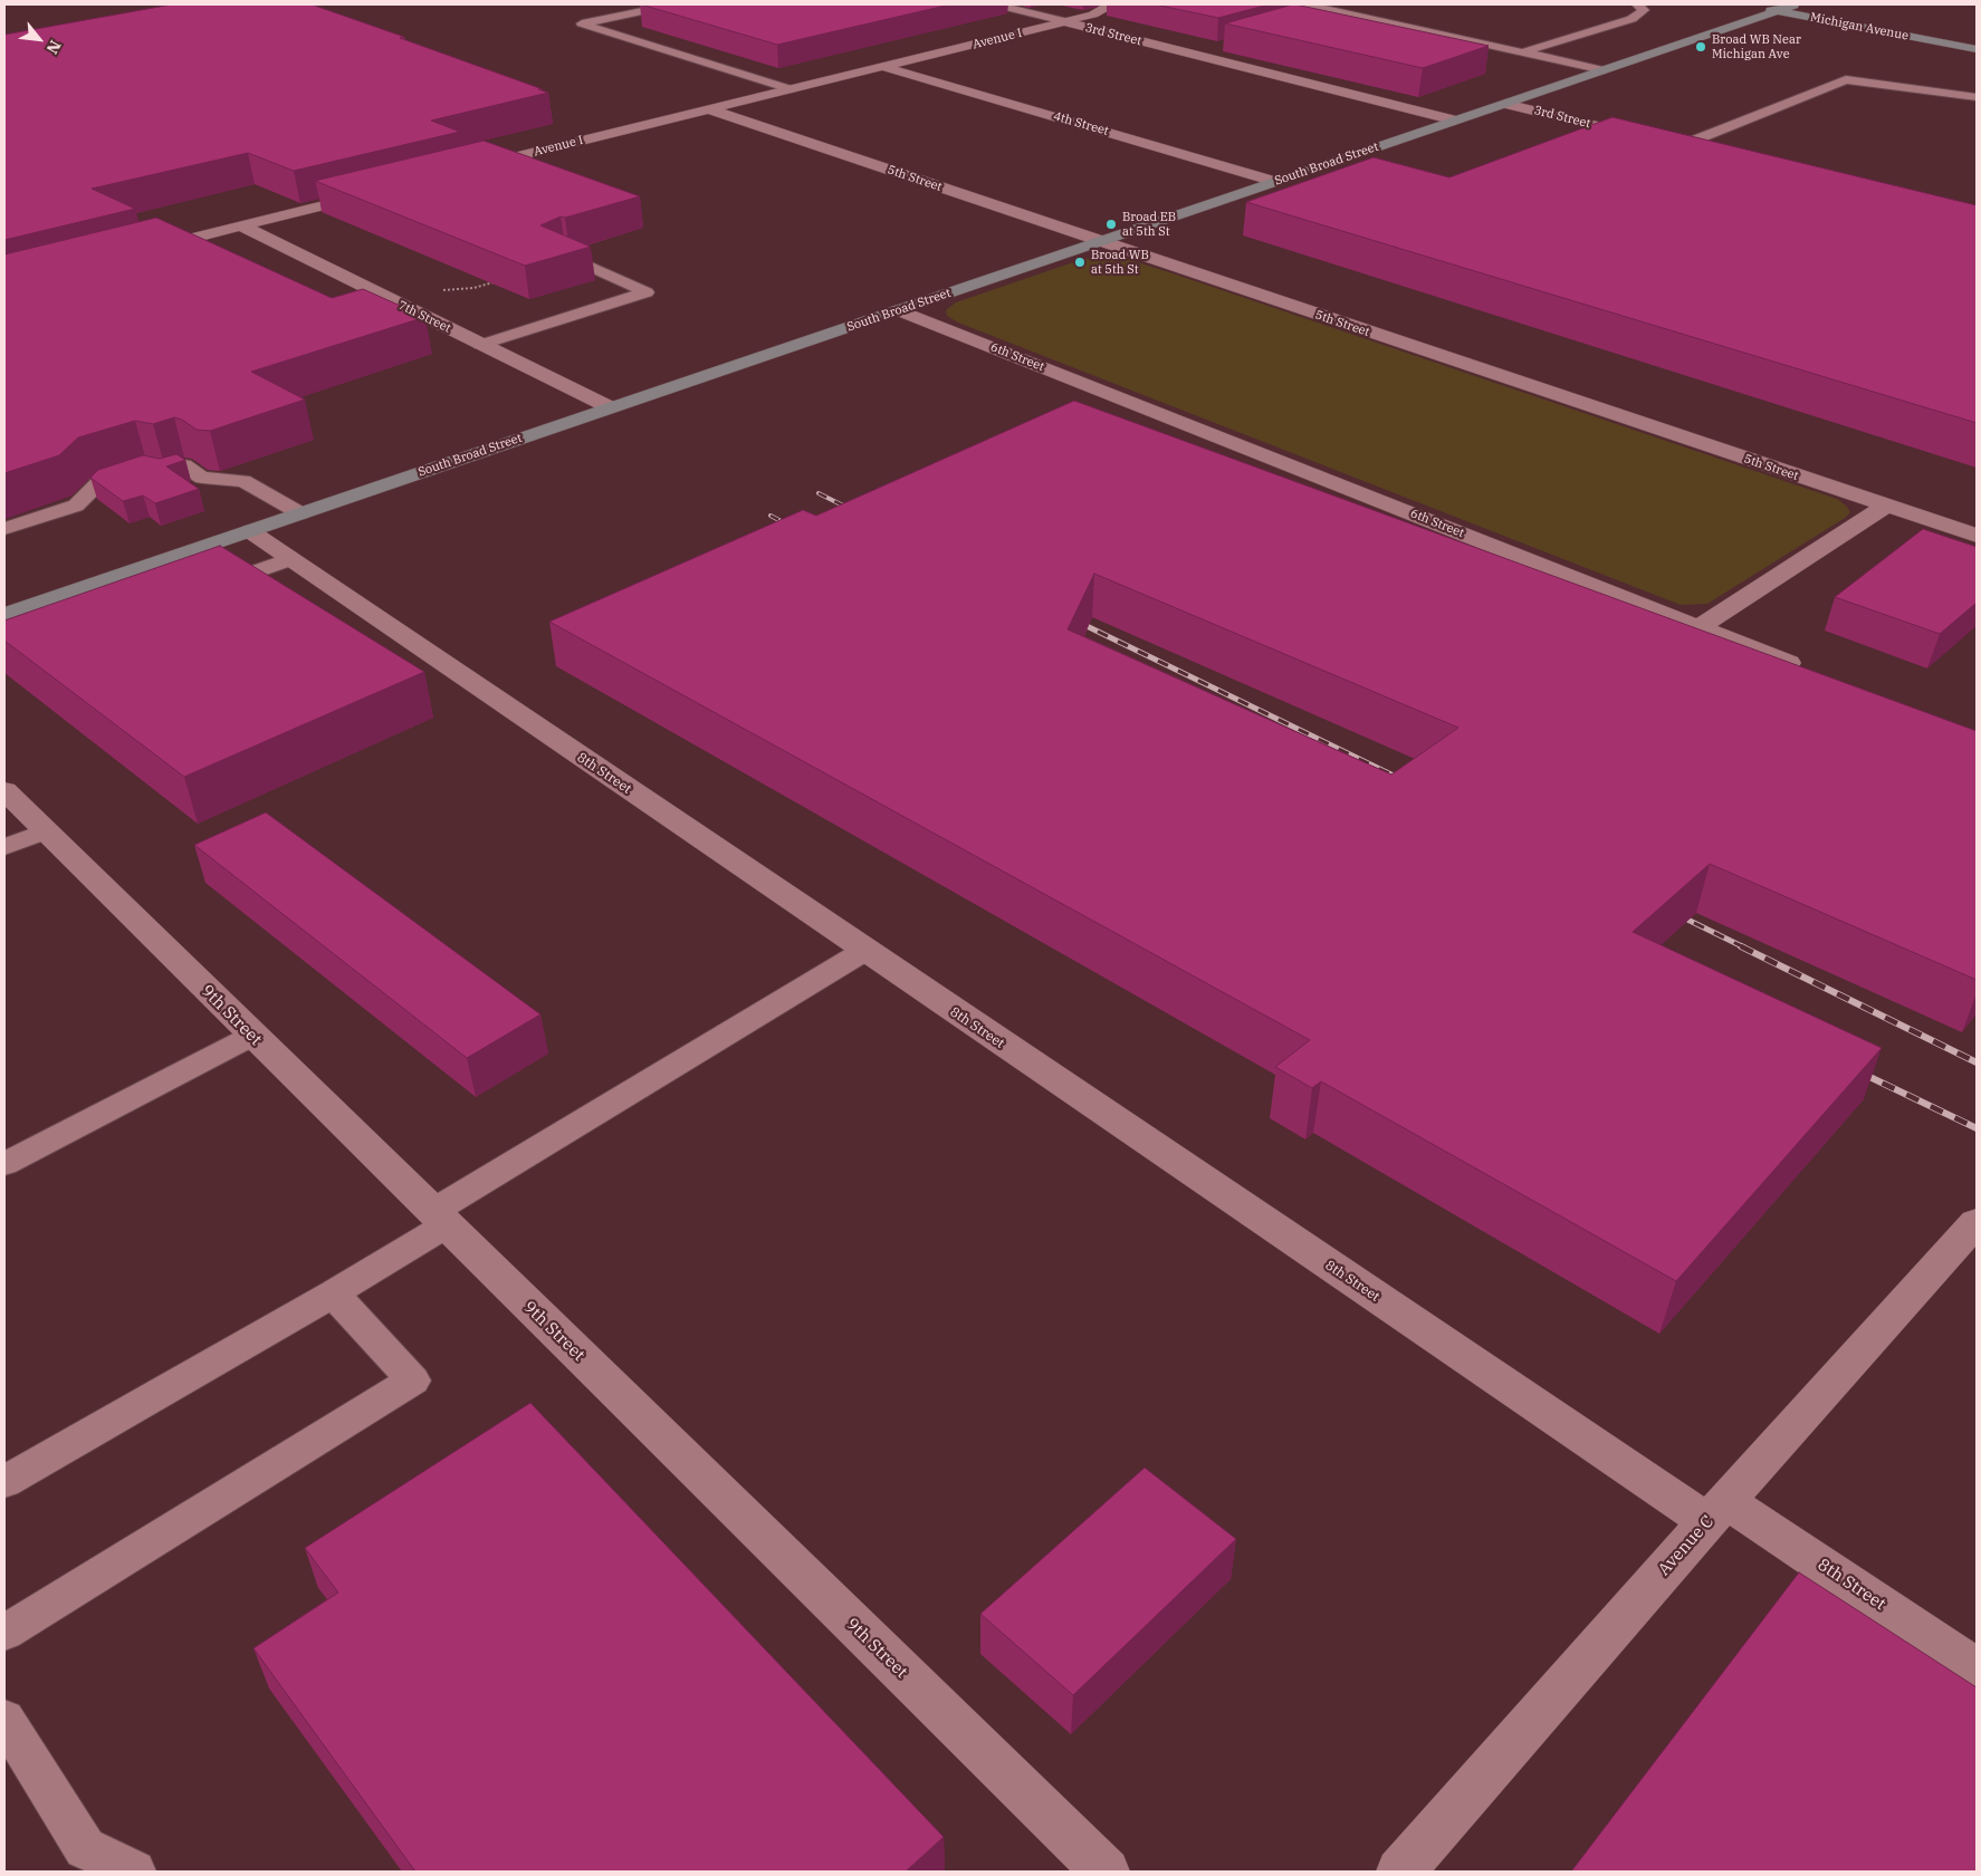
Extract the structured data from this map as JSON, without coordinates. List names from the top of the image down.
{
  "streets": {
    "street": [
      "Michigan Avenue",
      "3rd Street",
      "Avenue I",
      "4th Street",
      "South Broad Street",
      "5th Street",
      "7th Street",
      "6th Street",
      "8th Street",
      "9th Street",
      "Avenue C"
    ]
  },
  "crossings": [
    ["Michigan Avenue", "South Broad Street"],
    ["3rd Street", "Avenue I"],
    ["3rd Street", "South Broad Street"],
    ["Avenue I", "4th Street"],
    ["Avenue I", "5th Street"],
    ["4th Street", "South Broad Street"],
    ["South Broad Street", "5th Street"],
    ["South Broad Street", "7th Street"],
    ["South Broad Street", "6th Street"],
    ["South Broad Street", "8th Street"],
    ["8th Street", "Avenue C"]
  ],
  "places": ["Broad WB Near Michigan Ave", "Broad EB at 5th St", "Broad WB at 5th St"],
  "north": "bottom right"
}
